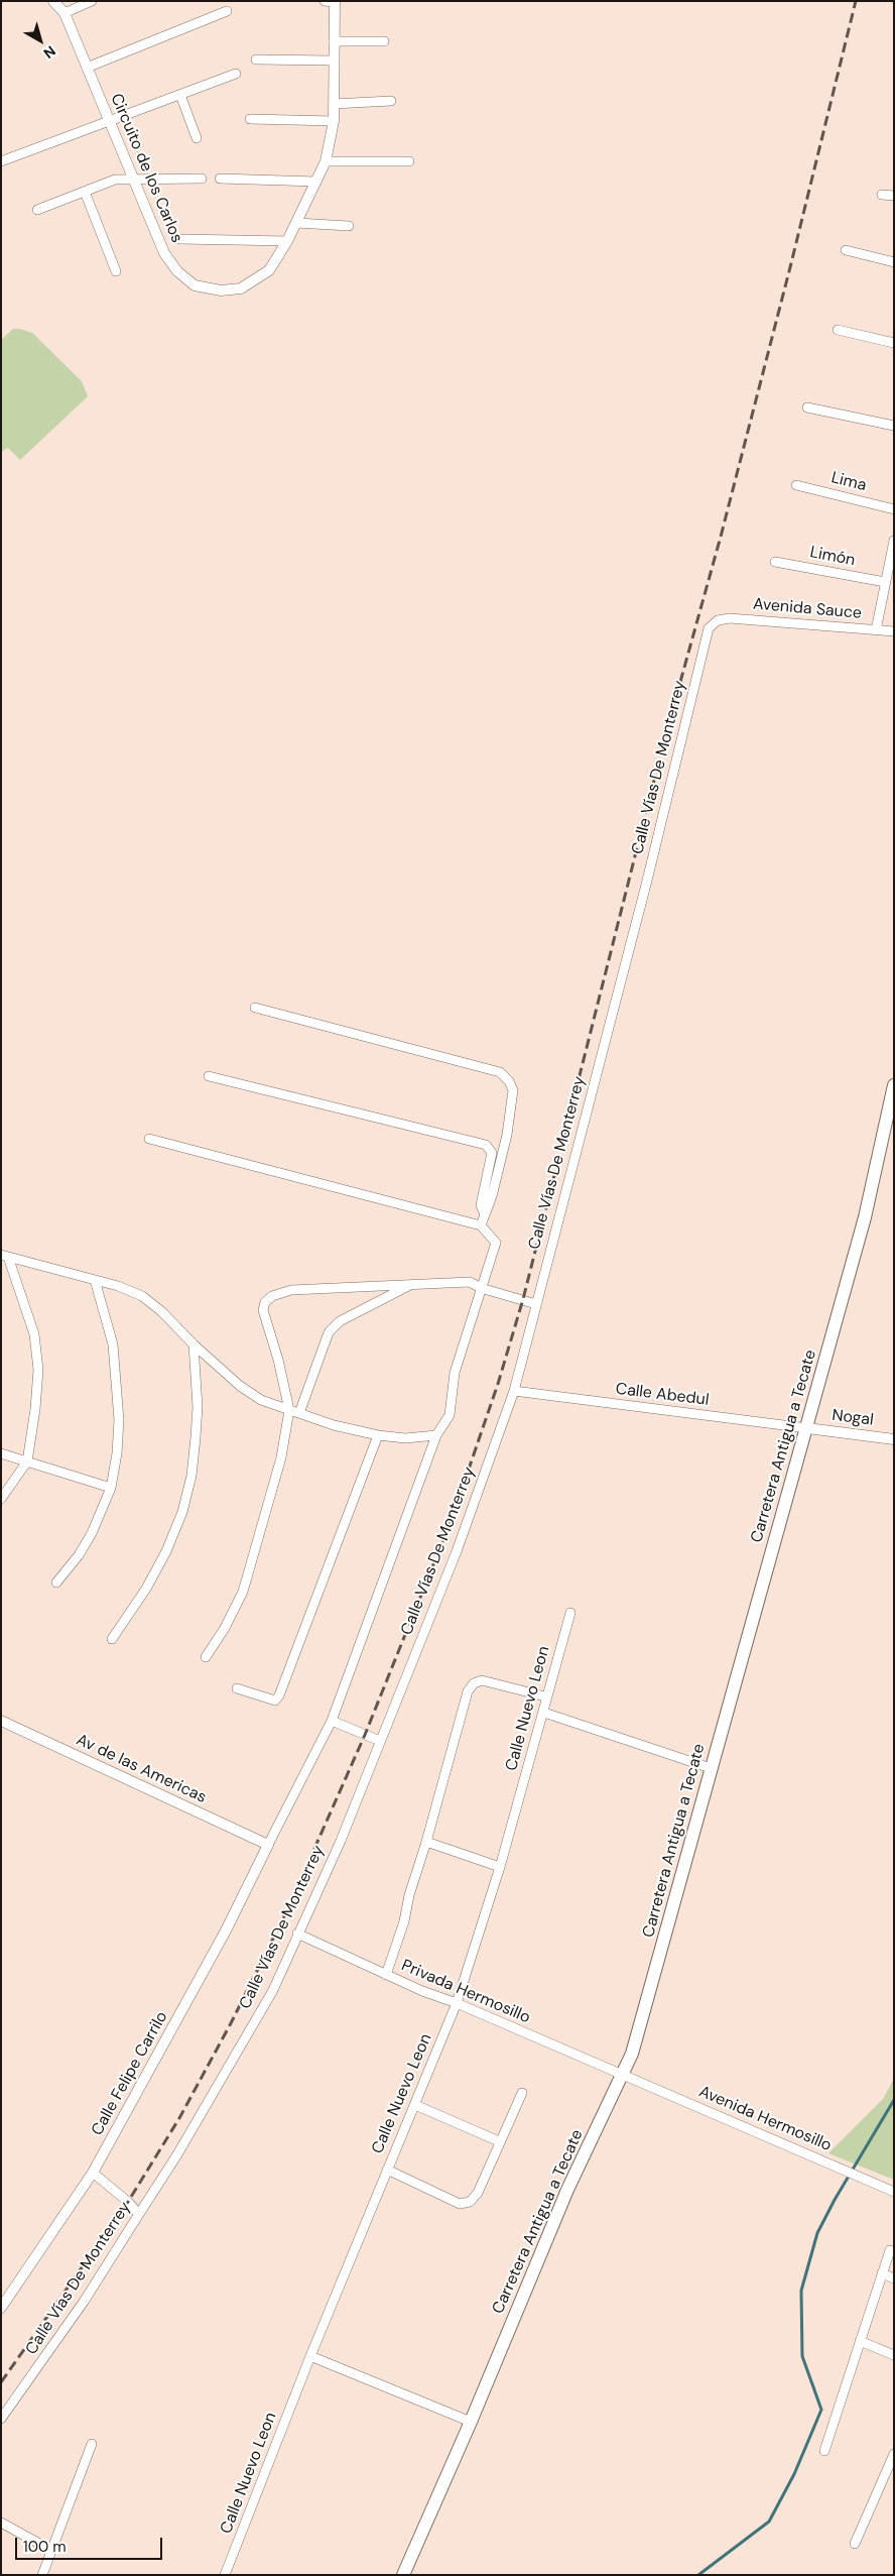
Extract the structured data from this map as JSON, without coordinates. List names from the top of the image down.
{
  "streets": {
    "main road": ["Carretera Antigua a Tecate"],
    "street": [
      "Circuito de los Carlos",
      "Lima",
      "Limón",
      "Avenida Sauce",
      "Calle Vías De Monterrey",
      "Calle Abedul",
      "Nogal",
      "Calle Nuevo Leon",
      "Av de las Americas",
      "Privada Hermosillo",
      "Calle Felipe Carrilo",
      "Avenida Hermosillo"
    ]
  },
  "crossings": [
    ["Avenida Sauce", "Calle Vías De Monterrey"],
    ["Calle Vías De Monterrey", "Calle Abedul"],
    ["Calle Vías De Monterrey", "Privada Hermosillo"],
    ["Calle Abedul", "Nogal"],
    ["Calle Abedul", "Carretera Antigua a Tecate"],
    ["Nogal", "Carretera Antigua a Tecate"],
    ["Carretera Antigua a Tecate", "Privada Hermosillo"],
    ["Carretera Antigua a Tecate", "Avenida Hermosillo"],
    ["Calle Nuevo Leon", "Privada Hermosillo"],
    ["Av de las Americas", "Calle Felipe Carrilo"],
    ["Privada Hermosillo", "Avenida Hermosillo"]
  ],
  "scale_bar": "100 m",
  "north": "bottom right"
}
